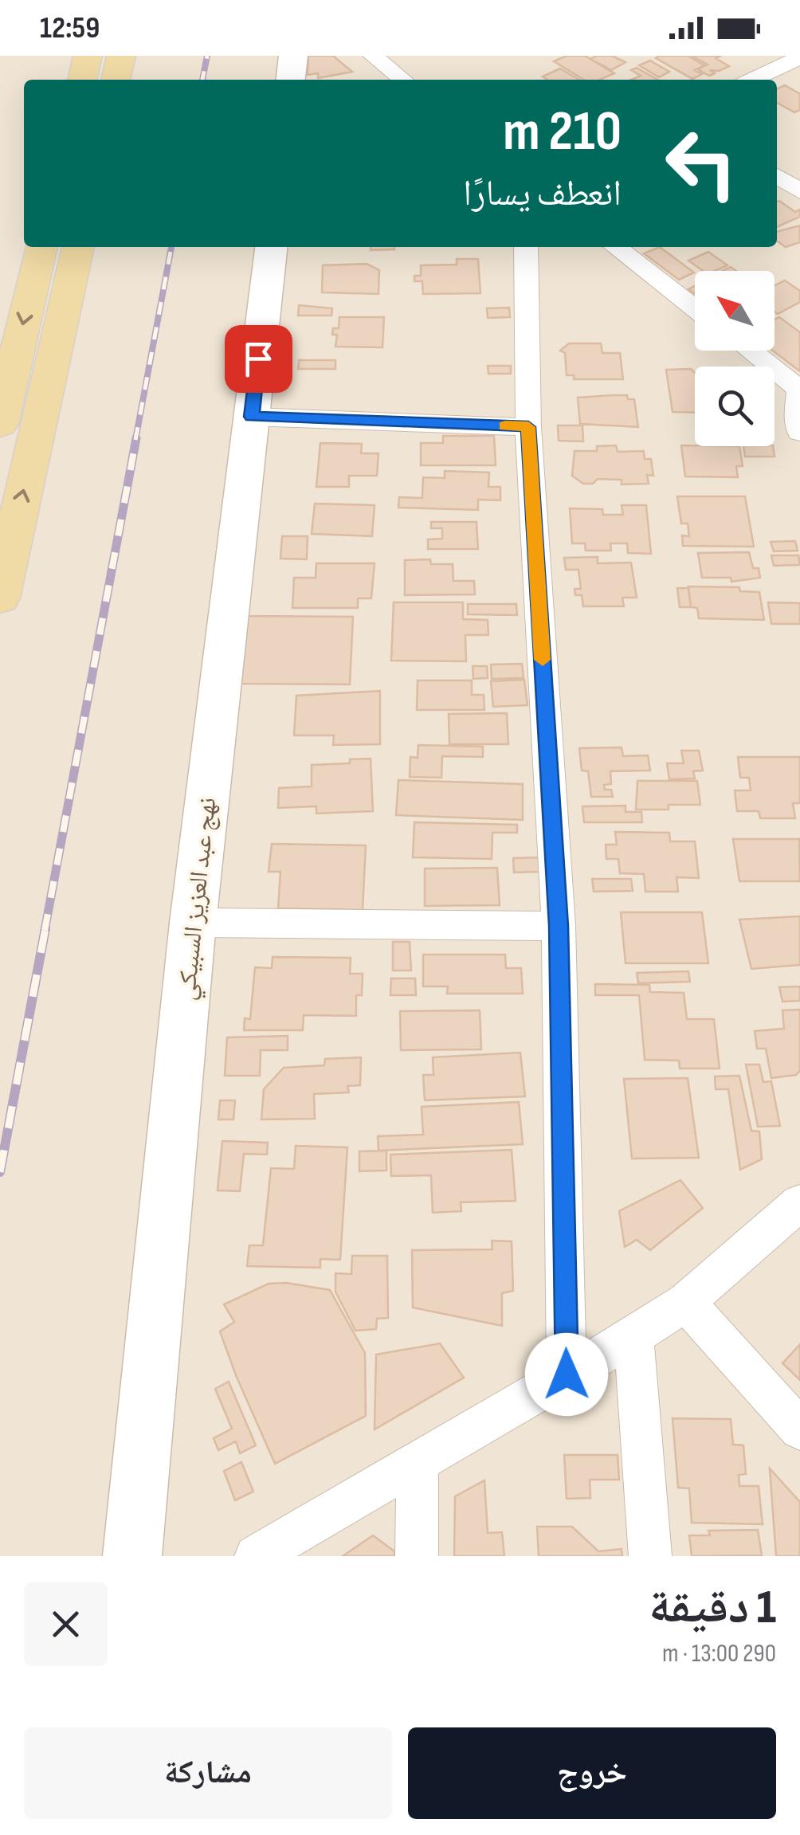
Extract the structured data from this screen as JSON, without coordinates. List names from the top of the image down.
{
  "streets": {
    "street": ["نهج عبد العزيز السبيكي"]
  },
  "north": "top left",
  "page": {
    "status": "12:59",
    "turn": ["210 m", "انعطف يسارًا"],
    "heading": ["1 دقيقة", "290 m · 13:00"],
    "buttons": ["خروج", "مشاركة"]
  }
}
